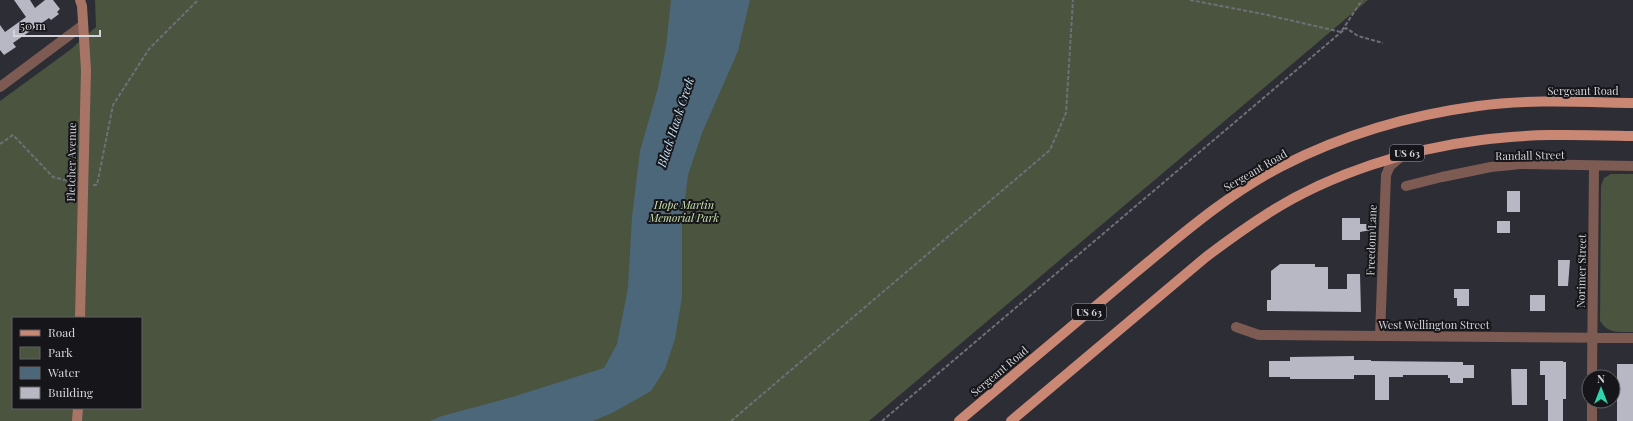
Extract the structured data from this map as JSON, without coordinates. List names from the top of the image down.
{
  "streets": {
    "main road": ["Sergeant Road", "US 63", "Fletcher Avenue"],
    "street": [
      "Randall Street",
      "Freedom Lane",
      "Norimer Street",
      "West Wellington Street"
    ]
  },
  "crossings": [
    ["US 63", "Freedom Lane"],
    ["Randall Street", "Norimer Street"],
    ["Freedom Lane", "West Wellington Street"],
    ["Norimer Street", "West Wellington Street"]
  ],
  "water": ["Black Hawk Creek"],
  "parks": ["Hope Martin Memorial Park"],
  "legend": [
    "Road",
    "Park",
    "Water",
    "Building"
  ],
  "scale_bar": "50 m",
  "north": "top"
}
